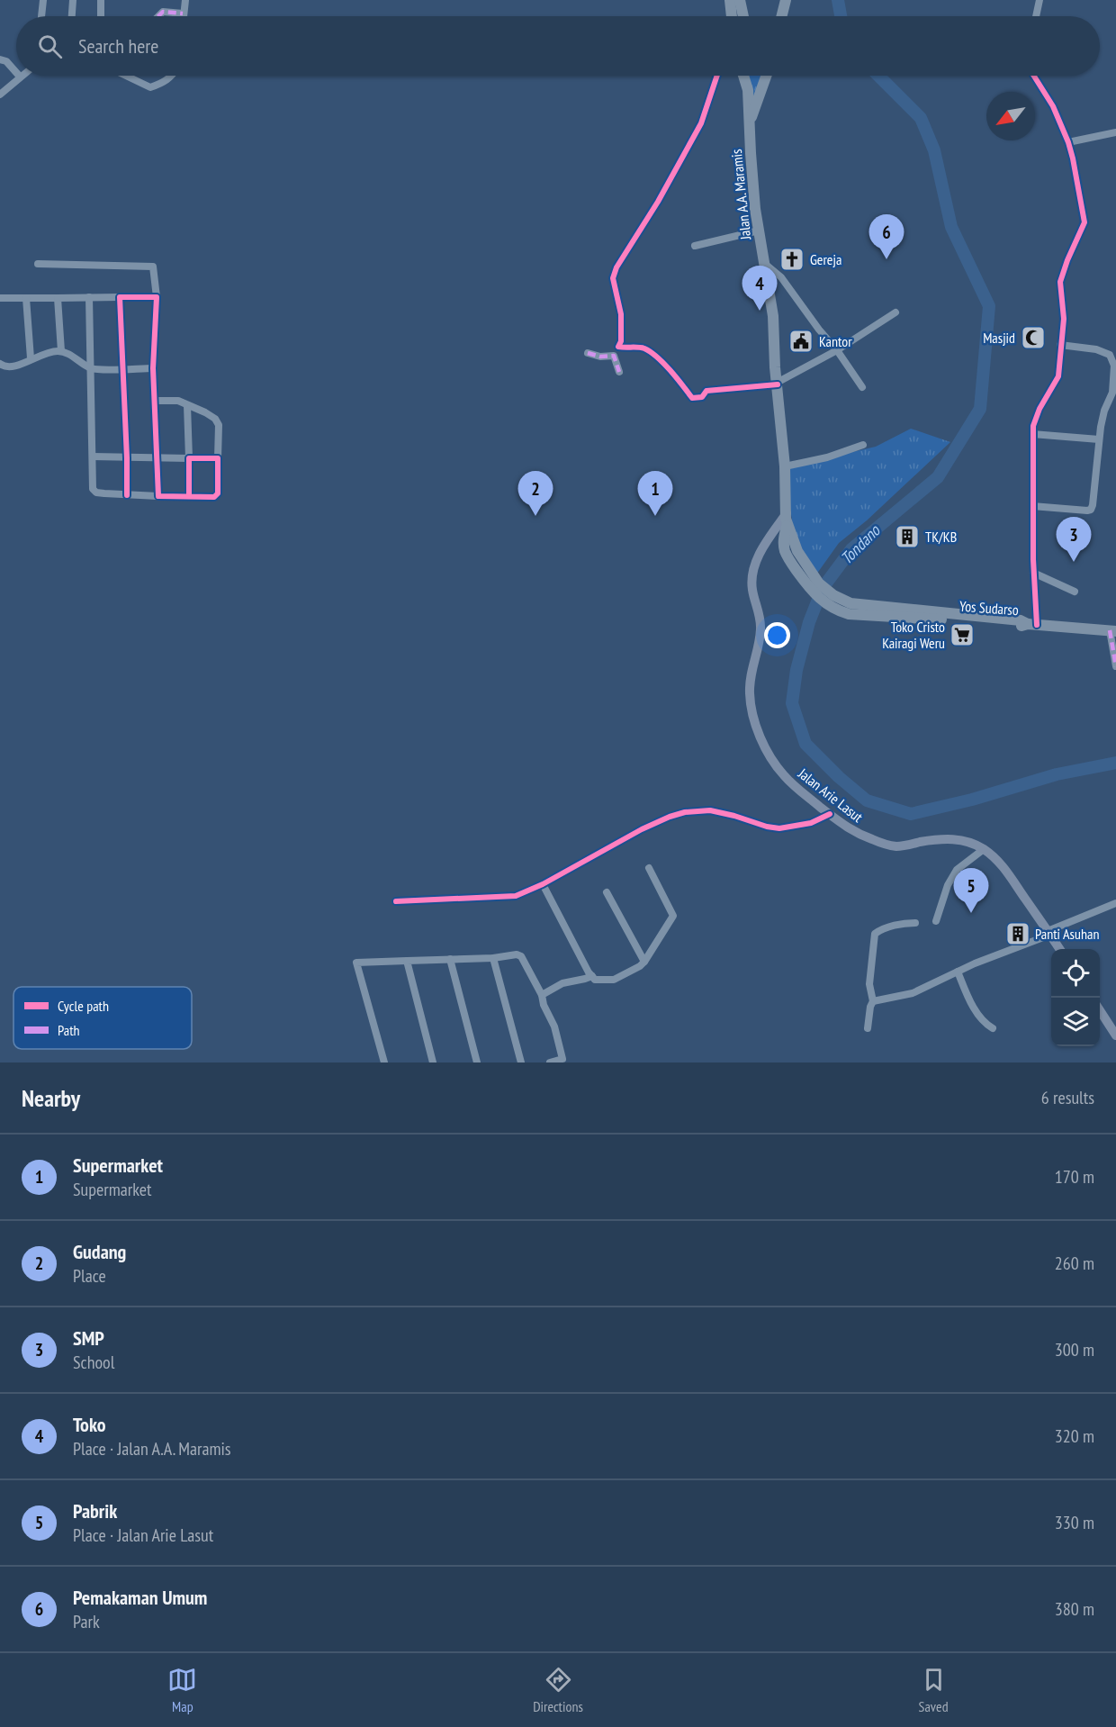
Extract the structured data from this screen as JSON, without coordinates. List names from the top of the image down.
{
  "streets": {
    "highway": ["Jalan A.A. Maramis", "Yos Sudarso"],
    "main road": ["Jalan Arie Lasut"]
  },
  "crossings": [
    ["Jalan A.A. Maramis", "Yos Sudarso"],
    ["Jalan A.A. Maramis", "Jalan Arie Lasut"],
    ["Yos Sudarso", "Jalan Arie Lasut"]
  ],
  "water": ["Tondano"],
  "places": {
    "church": ["Gereja"],
    "mosque": ["Masjid"],
    "public building": ["Kantor"],
    "building": ["TK/KB", "Panti Asuhan"],
    "supermarket": ["Toko Cristo Kairagi Weru"]
  },
  "legend": ["Cycle path", "Path"],
  "north": "bottom left",
  "page": {
    "search": "Search here",
    "pins": [
      "6",
      "4",
      "1",
      "2",
      "3",
      "5"
    ],
    "heading": ["Nearby", "6 results"],
    "list": [
      {
        "mark": "1",
        "name": "Supermarket",
        "note": "Supermarket",
        "value": "170 m"
      },
      {
        "mark": "2",
        "name": "Gudang",
        "note": "Place",
        "value": "260 m"
      },
      {
        "mark": "3",
        "name": "SMP",
        "note": "School",
        "value": "300 m"
      },
      {
        "mark": "4",
        "name": "Toko",
        "note": "Place · Jalan A.A. Maramis",
        "value": "320 m"
      },
      {
        "mark": "5",
        "name": "Pabrik",
        "note": "Place · Jalan Arie Lasut",
        "value": "330 m"
      },
      {
        "mark": "6",
        "name": "Pemakaman Umum",
        "note": "Park",
        "value": "380 m"
      }
    ],
    "nav": ["Map", "Directions", "Saved"]
  }
}
